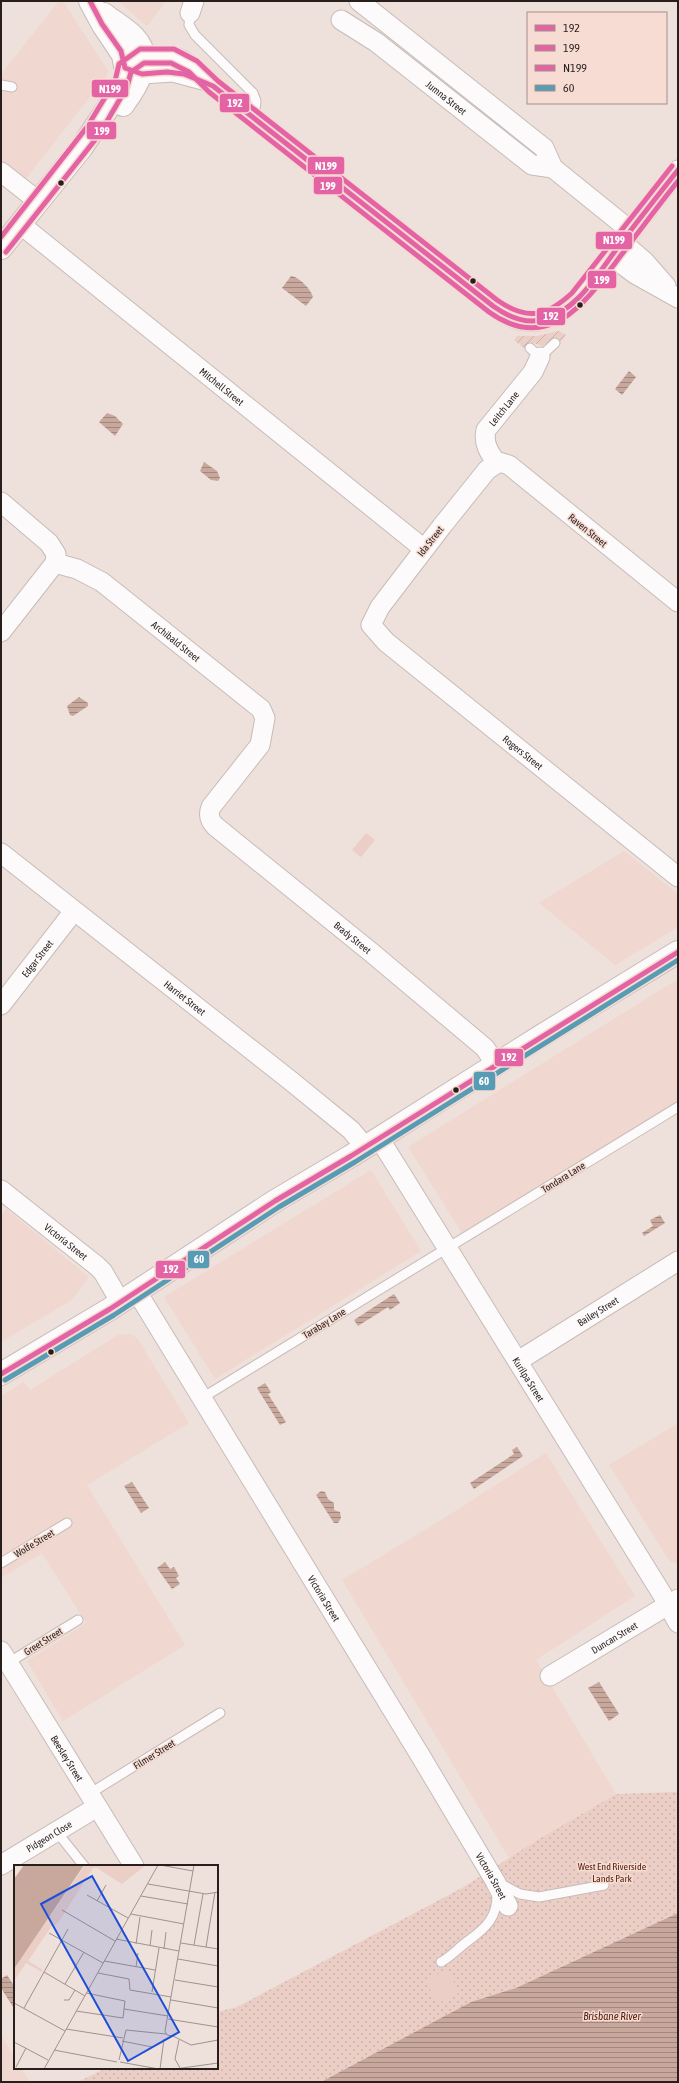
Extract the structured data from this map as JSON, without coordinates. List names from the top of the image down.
{
  "streets": {
    "street": [
      "Jumna Street",
      "Mitchell Street",
      "Leitch Lane",
      "Raven Street",
      "Ida Street",
      "Archibald Street",
      "Rogers Street",
      "Brady Street",
      "Edgar Street",
      "Harriet Street",
      "Victoria Street",
      "Bailey Street",
      "Kurilpa Street",
      "Duncan Street",
      "Beesley Street",
      "Pidgeon Close"
    ],
    "lane": [
      "Tondara Lane",
      "Tarabay Lane",
      "Wolfe Street",
      "Greet Street",
      "Filmer Street"
    ]
  },
  "crossings": [
    ["Mitchell Street", "Ida Street"],
    ["Leitch Lane", "Raven Street"],
    ["Leitch Lane", "Ida Street"],
    ["Raven Street", "Ida Street"],
    ["Ida Street", "Rogers Street"],
    ["Archibald Street", "Brady Street"],
    ["Edgar Street", "Harriet Street"],
    ["Harriet Street", "Kurilpa Street"],
    ["Tondara Lane", "Tarabay Lane"],
    ["Tondara Lane", "Kurilpa Street"],
    ["Victoria Street", "Tarabay Lane"],
    ["Bailey Street", "Kurilpa Street"],
    ["Tarabay Lane", "Kurilpa Street"],
    ["Kurilpa Street", "Duncan Street"],
    ["Greet Street", "Beesley Street"],
    ["Filmer Street", "Beesley Street"],
    ["Filmer Street", "Pidgeon Close"],
    ["Beesley Street", "Pidgeon Close"]
  ],
  "water": ["Brisbane River"],
  "parks": ["West End Riverside Lands Park"],
  "lines": [
    "transit line 192",
    "transit line N199",
    "transit line 199",
    "transit line 60"
  ],
  "legend": [
    "192",
    "199",
    "N199",
    "60"
  ]
}
